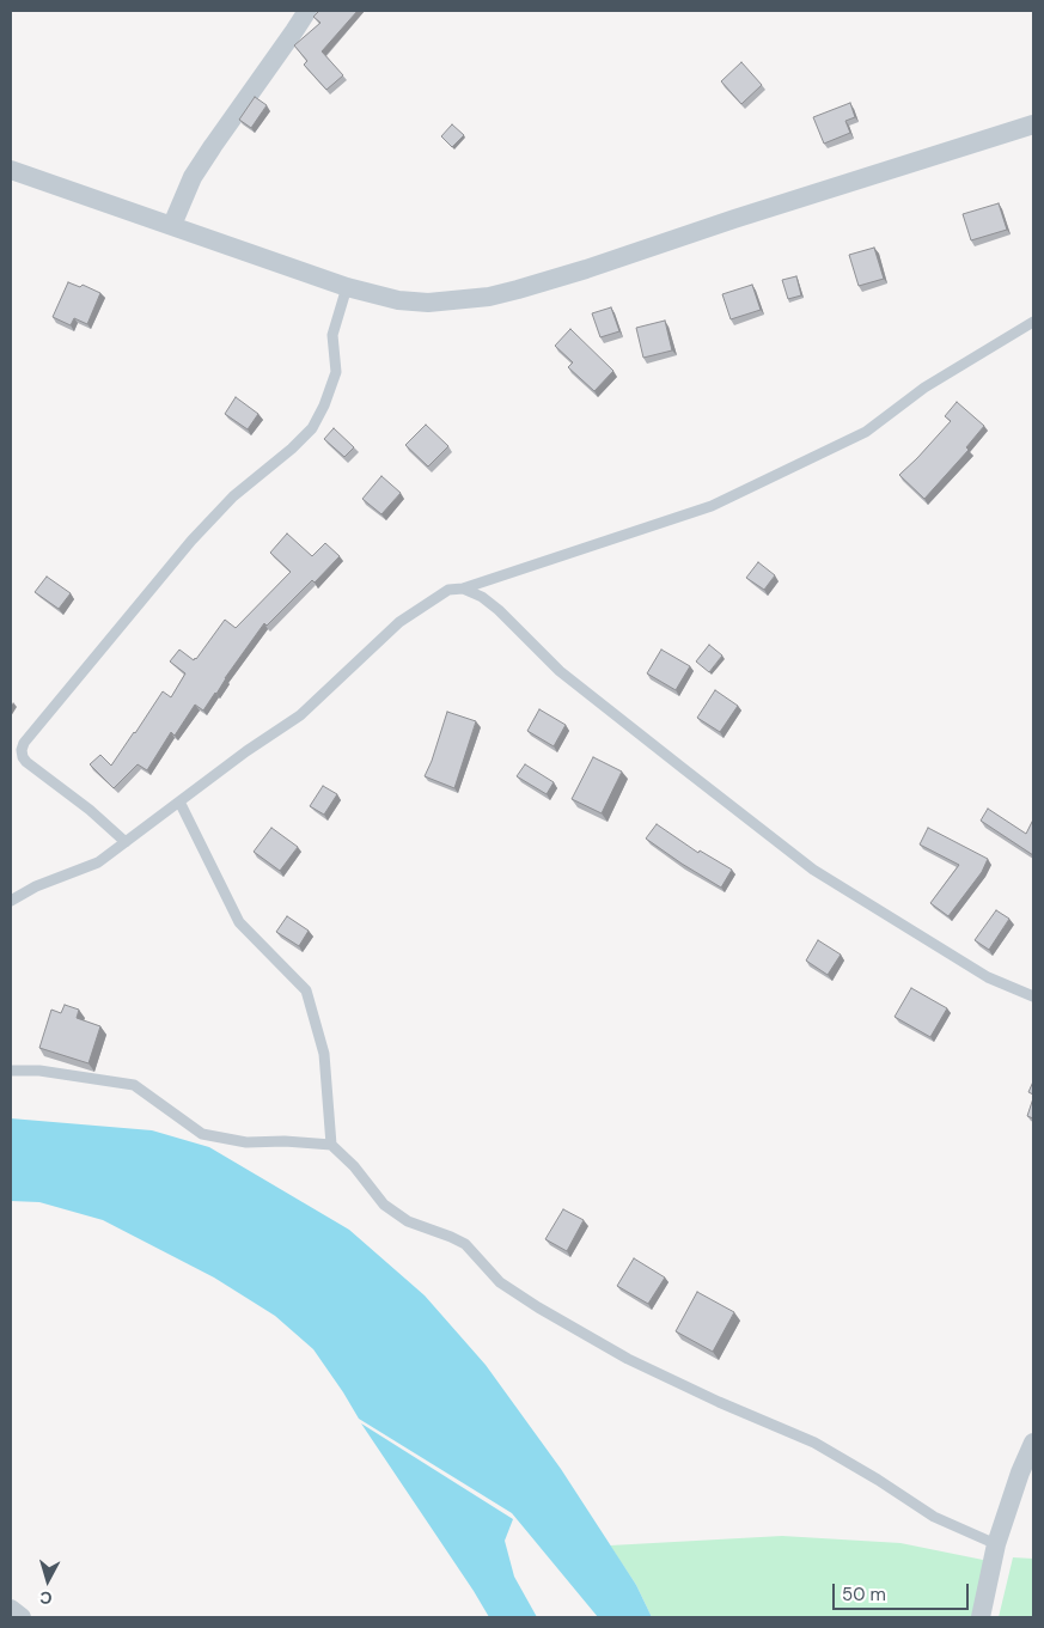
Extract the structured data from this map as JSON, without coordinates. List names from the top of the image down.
{
  "scale_bar": "50 m",
  "north": "bottom"
}
